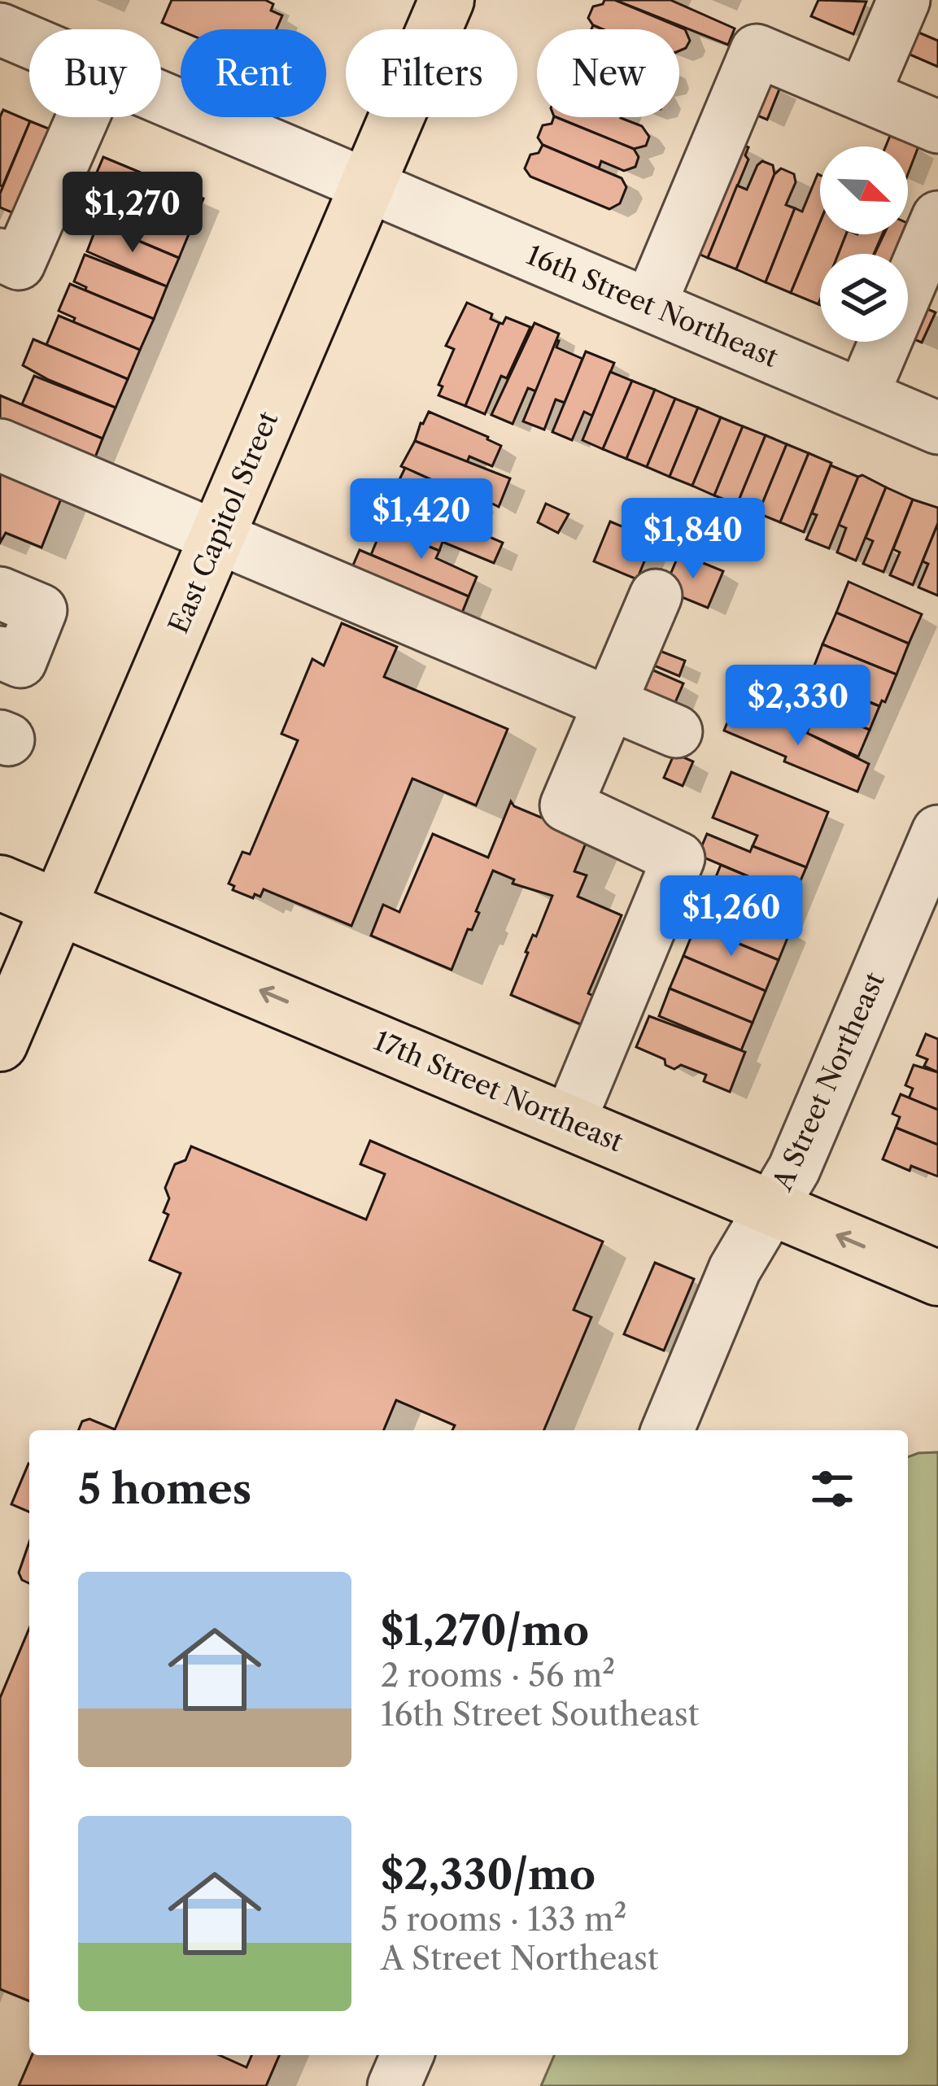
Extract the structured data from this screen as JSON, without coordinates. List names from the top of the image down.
{
  "streets": {
    "main road": ["East Capitol Street", "17th Street Northeast"],
    "street": ["16th Street Northeast", "A Street Northeast"]
  },
  "crossings": [
    ["16th Street Northeast", "East Capitol Street"],
    ["East Capitol Street", "17th Street Northeast"],
    ["A Street Northeast", "17th Street Northeast"]
  ],
  "one_way": ["17th Street Northeast"],
  "north": "bottom right",
  "page": {
    "chip": [
      "Buy",
      "Rent",
      "Filters",
      "New"
    ],
    "price": [
      "$1,270",
      "$1,420",
      "$1,840",
      "$2,330",
      "$1,260"
    ],
    "heading": "5 homes",
    "list": [
      {
        "name": "$1,270/mo",
        "note": "2 rooms · 56 m² · 16th Street Southeast"
      },
      {
        "name": "$2,330/mo",
        "note": "5 rooms · 133 m² · A Street Northeast"
      }
    ]
  }
}
